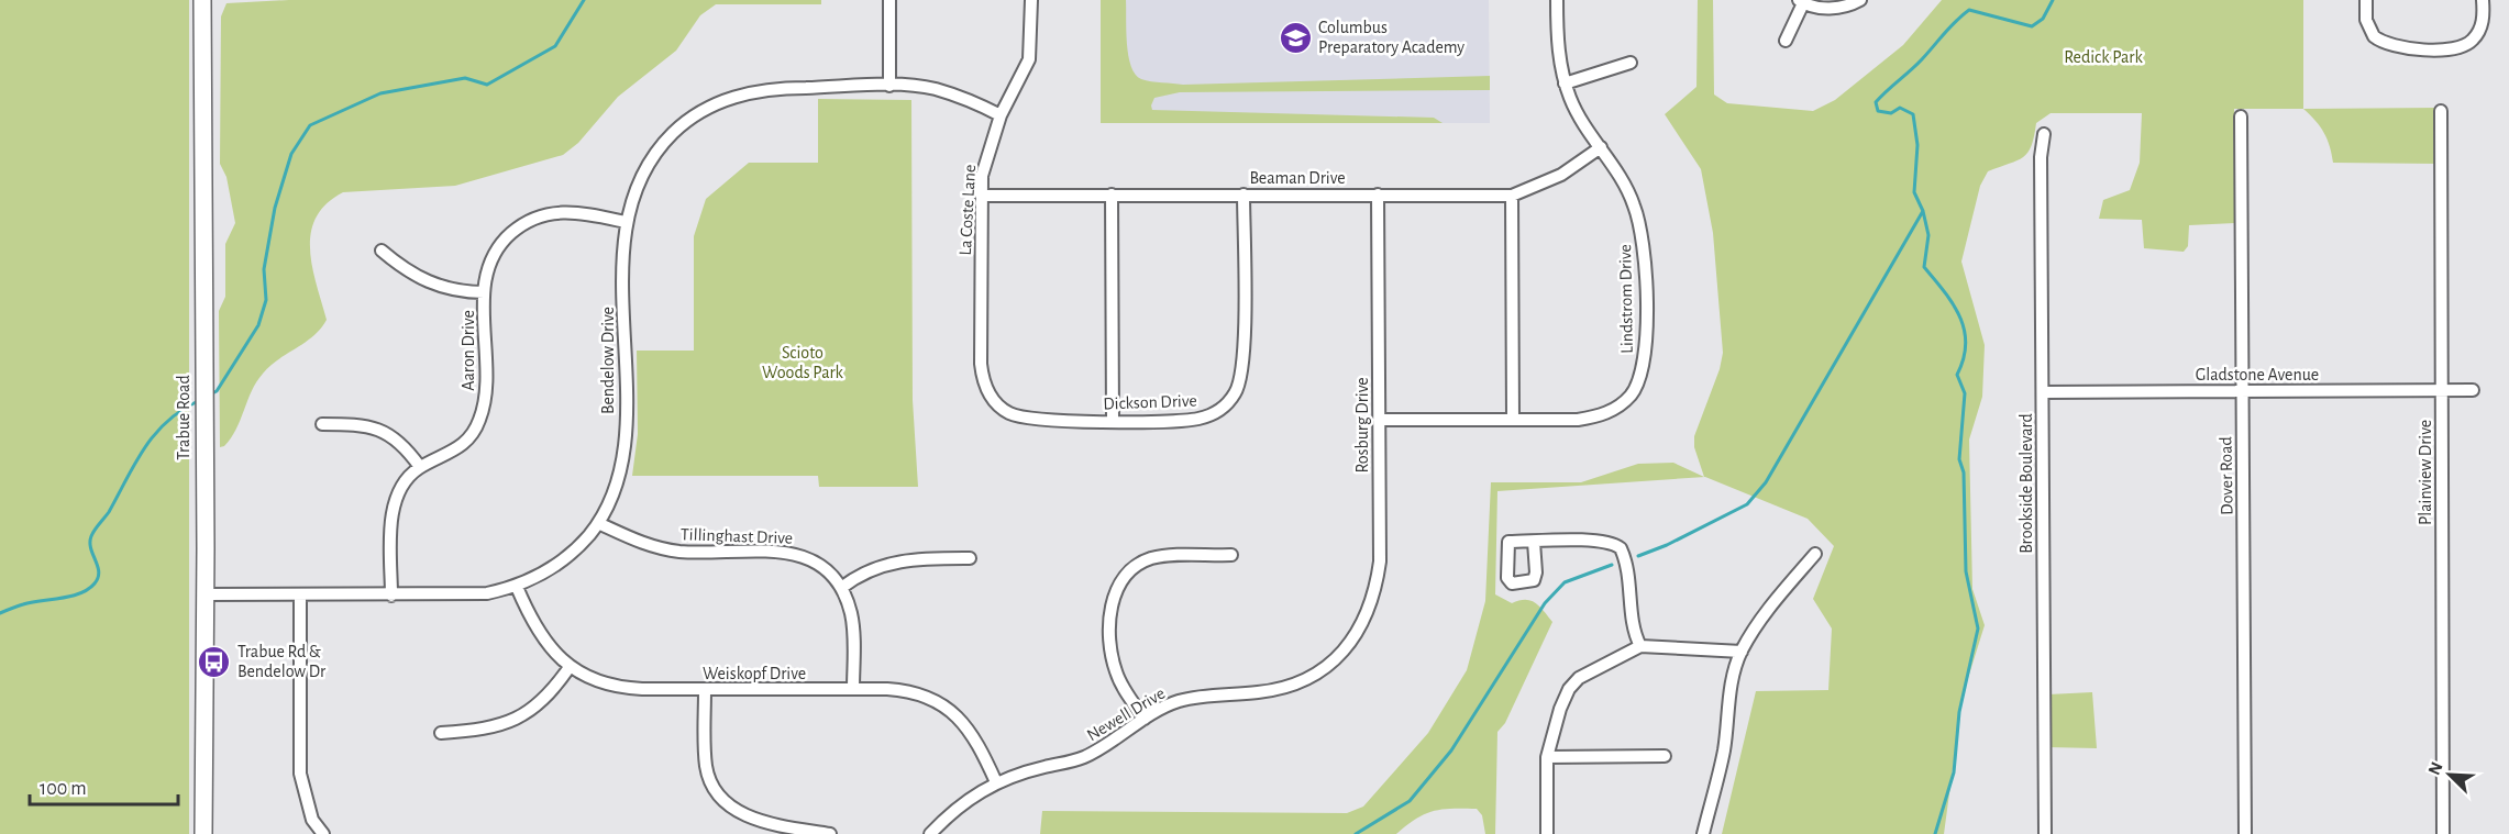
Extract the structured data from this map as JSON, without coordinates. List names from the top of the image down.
{
  "streets": {
    "main road": ["Trabue Road"],
    "street": [
      "Beaman Drive",
      "La Coste Lane",
      "Lindstrom Drive",
      "Aaron Drive",
      "Bendelow Drive",
      "Gladstone Avenue",
      "Dickson Drive",
      "Rosburg Drive",
      "Plainview Drive",
      "Dover Road",
      "Brookside Boulevard",
      "Tillinghast Drive",
      "Weiskopf Drive",
      "Newell Drive"
    ]
  },
  "crossings": [
    ["Beaman Drive", "La Coste Lane"],
    ["Beaman Drive", "Lindstrom Drive"],
    ["Beaman Drive", "Dickson Drive"],
    ["Beaman Drive", "Rosburg Drive"],
    ["La Coste Lane", "Bendelow Drive"],
    ["La Coste Lane", "Dickson Drive"],
    ["Lindstrom Drive", "Rosburg Drive"],
    ["Aaron Drive", "Bendelow Drive"],
    ["Bendelow Drive", "Trabue Road"],
    ["Bendelow Drive", "Tillinghast Drive"],
    ["Bendelow Drive", "Weiskopf Drive"],
    ["Gladstone Avenue", "Plainview Drive"],
    ["Gladstone Avenue", "Dover Road"],
    ["Gladstone Avenue", "Brookside Boulevard"],
    ["Rosburg Drive", "Newell Drive"],
    ["Tillinghast Drive", "Weiskopf Drive"],
    ["Weiskopf Drive", "Newell Drive"]
  ],
  "parks": ["Redick Park", "Scioto Woods Park"],
  "places": {
    "school or university": ["Columbus Preparatory Academy"],
    "bus stop": ["Trabue Rd & Bendelow Dr"]
  },
  "scale_bar": "100 m",
  "north": "top left"
}
